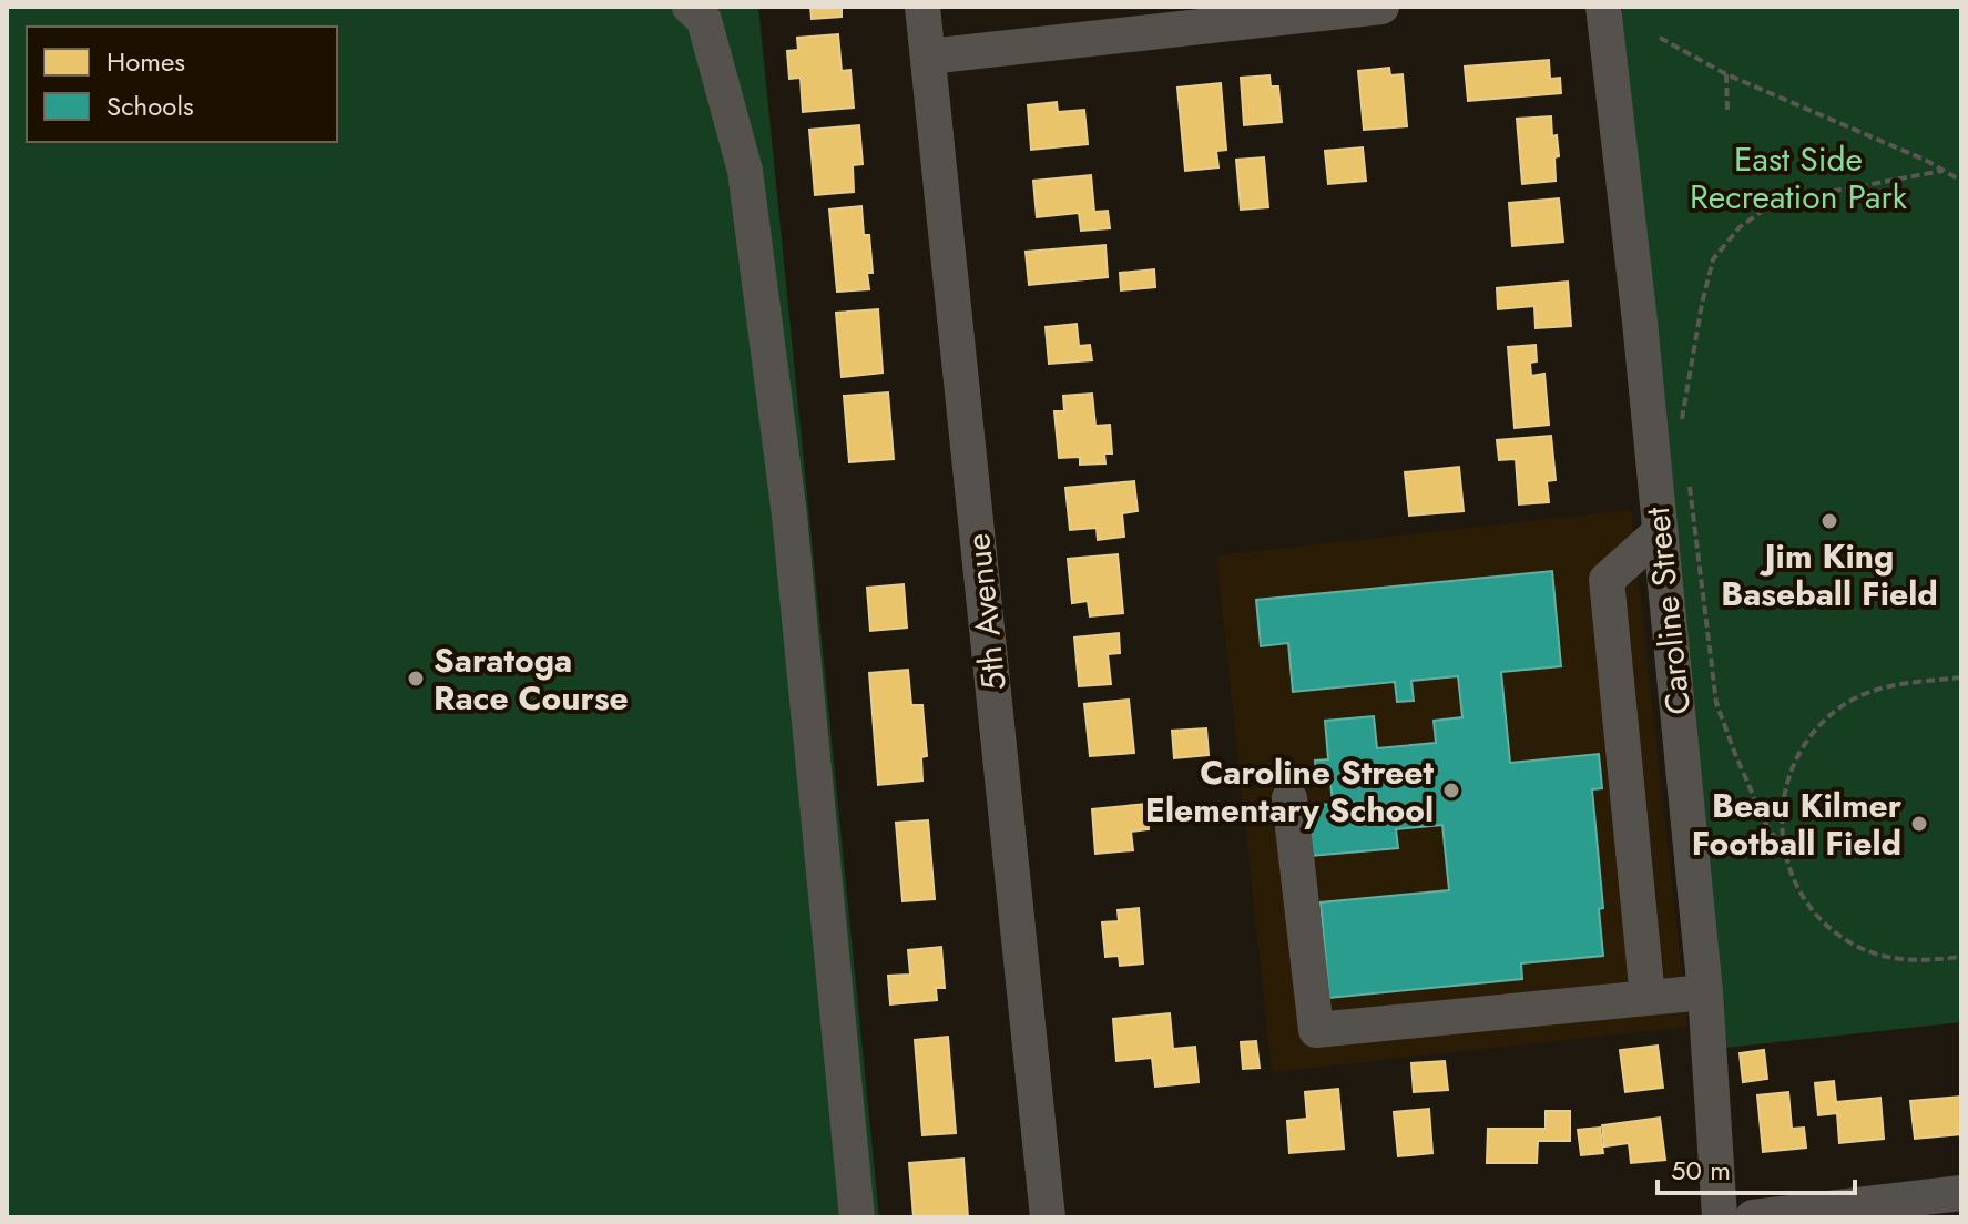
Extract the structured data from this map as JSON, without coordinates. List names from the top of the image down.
{
  "streets": {
    "street": ["Caroline Street", "5th Avenue"]
  },
  "parks": ["East Side Recreation Park"],
  "places": [
    "Jim King Baseball Field",
    "Saratoga Race Course",
    "Caroline Street Elementary School",
    "Beau Kilmer Football Field"
  ],
  "legend": ["Homes", "Schools"],
  "scale_bar": "50 m"
}
